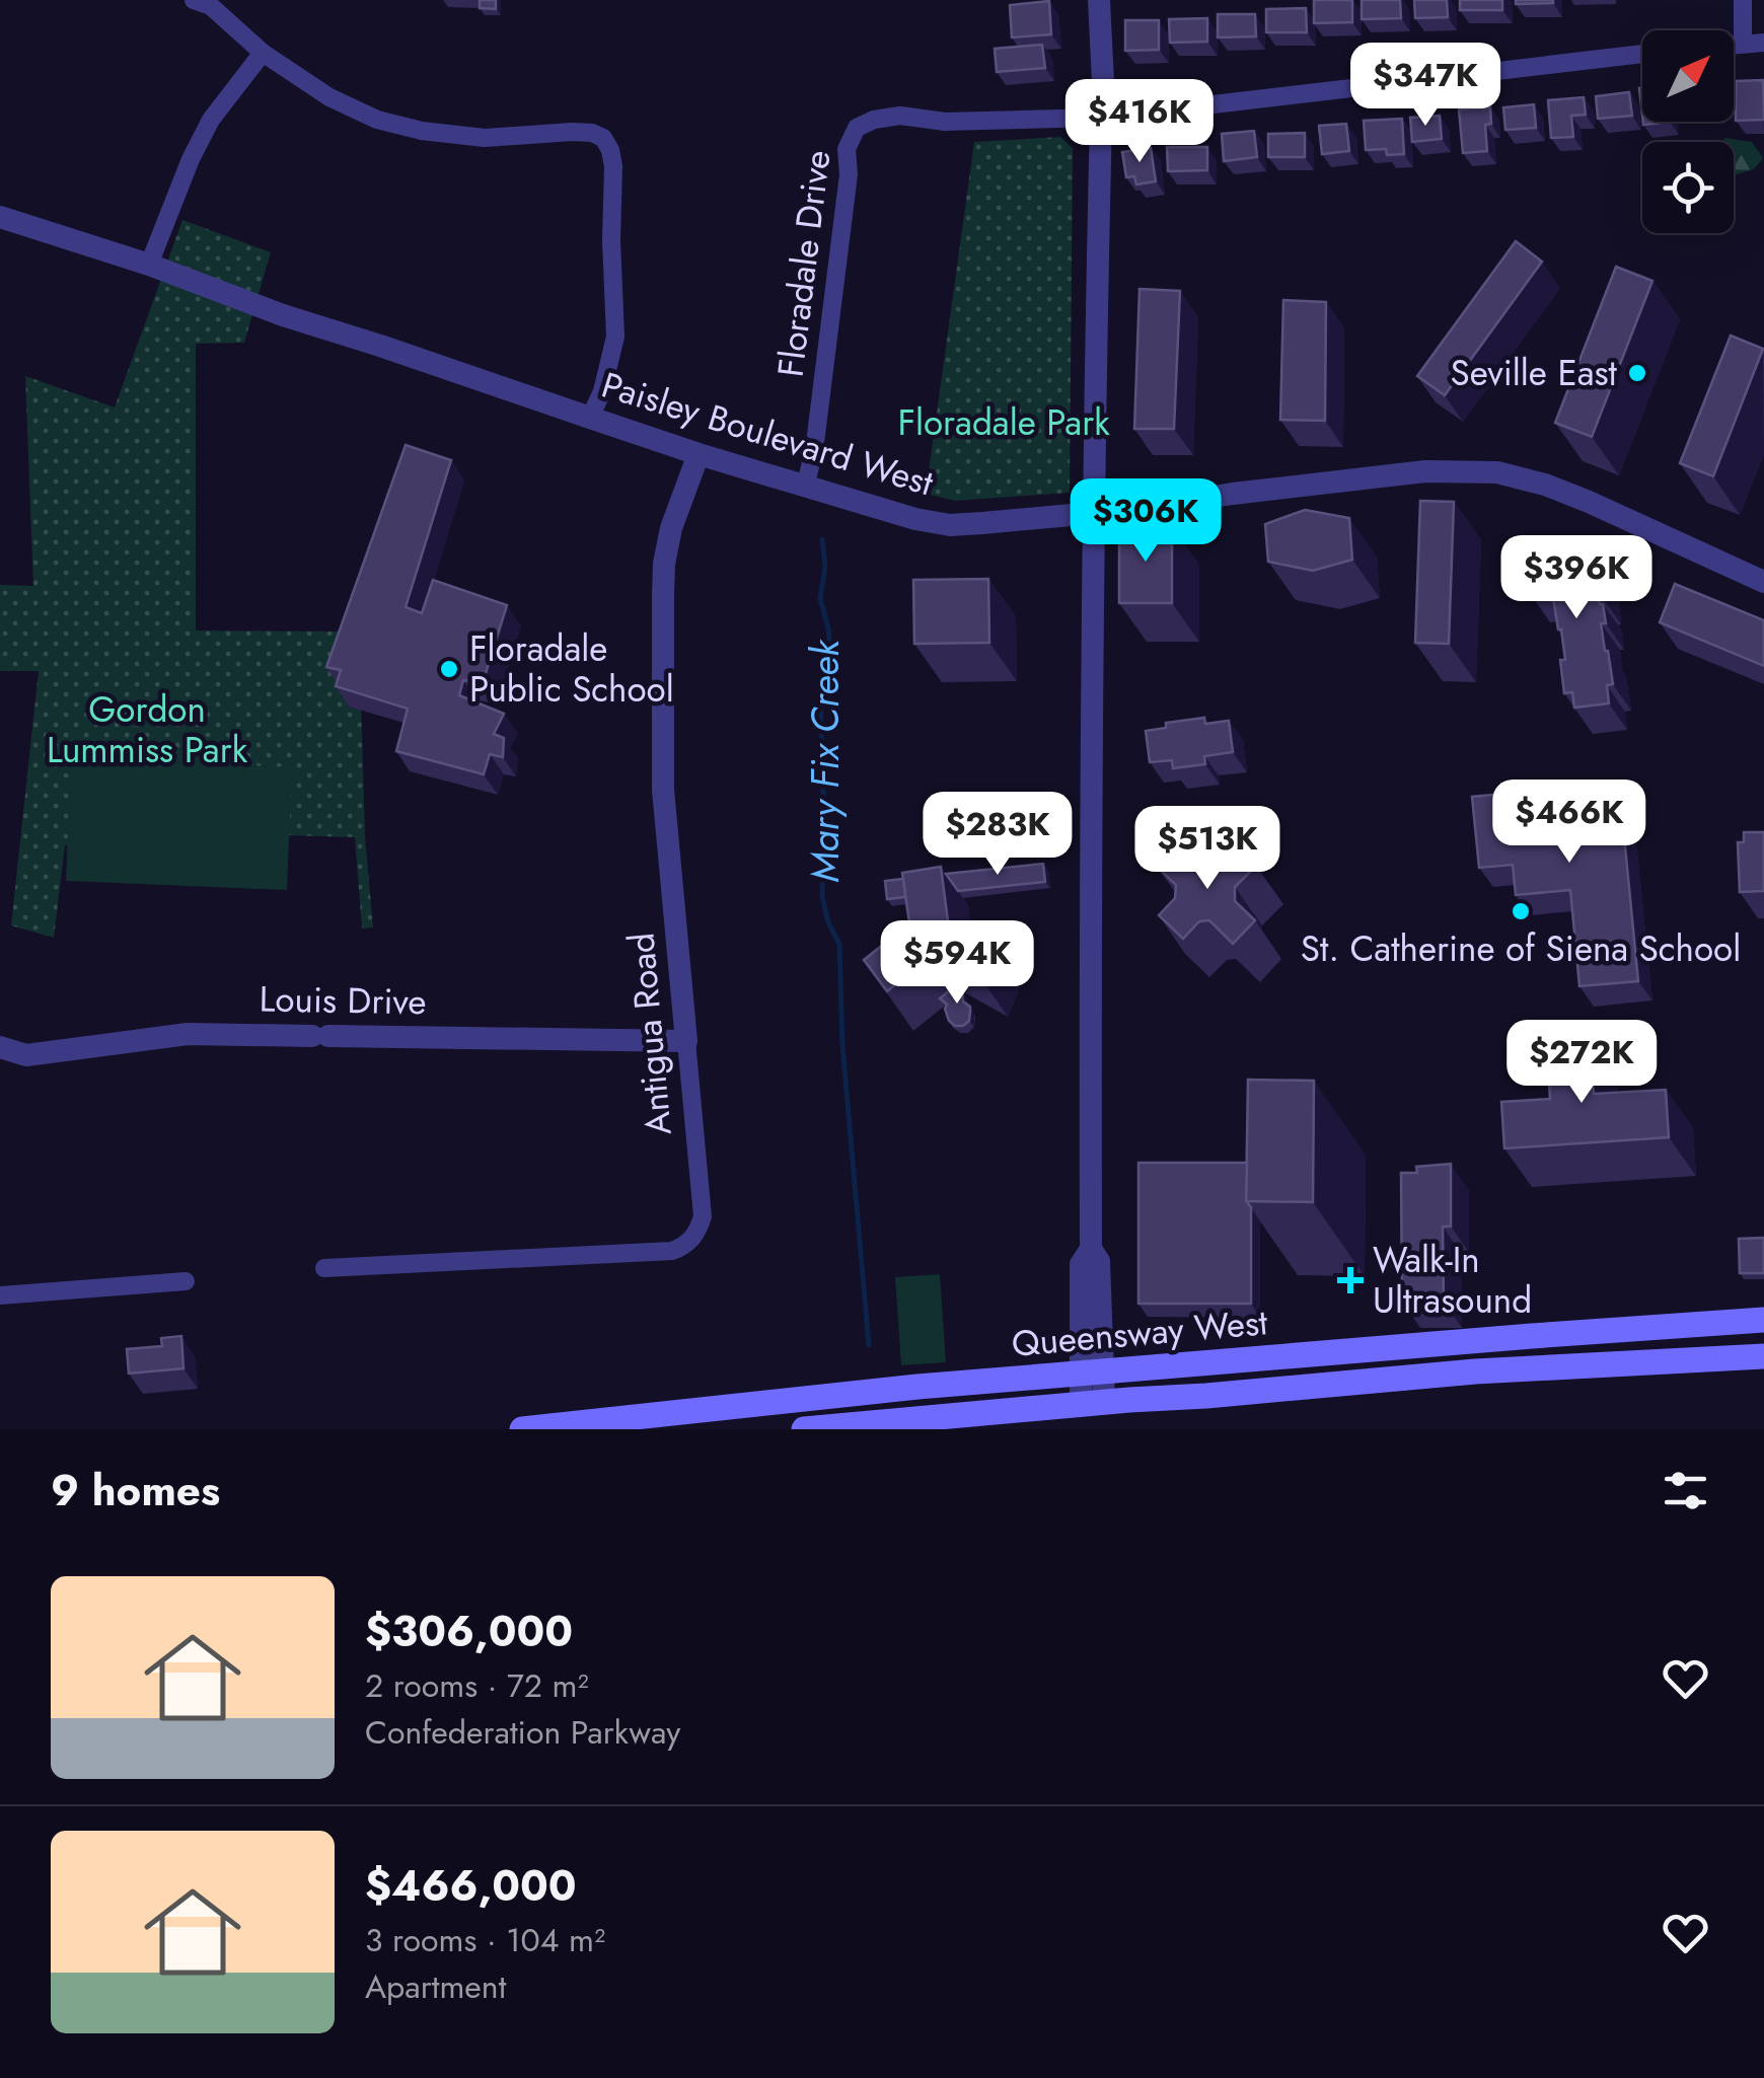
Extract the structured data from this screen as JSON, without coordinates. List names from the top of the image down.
{
  "streets": {
    "main road": ["Queensway West"],
    "street": [
      "Floradale Drive",
      "Paisley Boulevard West",
      "Louis Drive",
      "Antigua Road"
    ]
  },
  "crossings": [
    ["Floradale Drive", "Paisley Boulevard West"],
    ["Paisley Boulevard West", "Antigua Road"],
    ["Louis Drive", "Antigua Road"]
  ],
  "water": ["Mary Fix Creek"],
  "parks": ["Floradale Park", "Gordon Lummiss Park"],
  "places": {
    "other": ["Seville East", "Floradale Public School", "St. Catherine of Siena School"],
    "health": ["Walk-In Ultrasound"]
  },
  "north": "top right",
  "page": {
    "price": [
      "$347K",
      "$416K",
      "$306K",
      "$396K",
      "$466K",
      "$283K",
      "$513K",
      "$594K",
      "$272K"
    ],
    "heading": "9 homes",
    "list": [
      {
        "name": "$306,000",
        "note": "2 rooms · 72 m² · Confederation Parkway"
      },
      {
        "name": "$466,000",
        "note": "3 rooms · 104 m² · Apartment"
      }
    ]
  }
}
